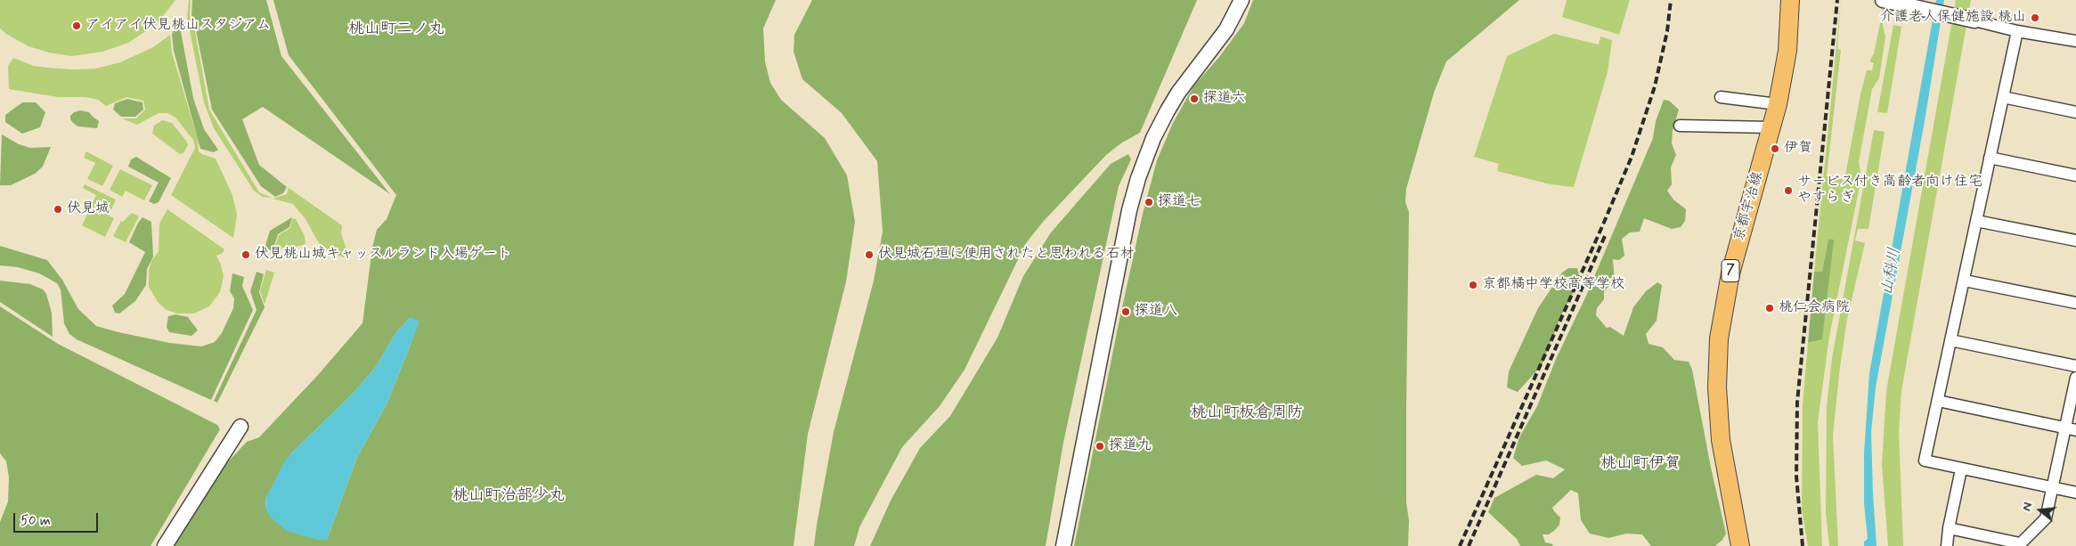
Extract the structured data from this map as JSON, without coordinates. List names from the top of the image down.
{
  "streets": {
    "main road": ["京都宇治線", "7"]
  },
  "districts": [
    "桃山町二ノ丸",
    "桃山町板倉周防",
    "桃山町伊賀",
    "桃山町治部少丸"
  ],
  "water": ["山科川"],
  "places": [
    "介護老人保健施設 桃山",
    "アイアイ伏見桃山スタジアム",
    "探道六",
    "伊賀",
    "サービス付き高齢者向け住宅 やすらぎ",
    "探道七",
    "伏見城",
    "伏見桃山城キャッスルランド入場ゲート",
    "伏見城石垣に使用されたと思われる石材",
    "京都橘中学校高等学校",
    "桃仁会病院",
    "探道八",
    "探道九"
  ],
  "scale_bar": "50 m",
  "north": "left"
}
